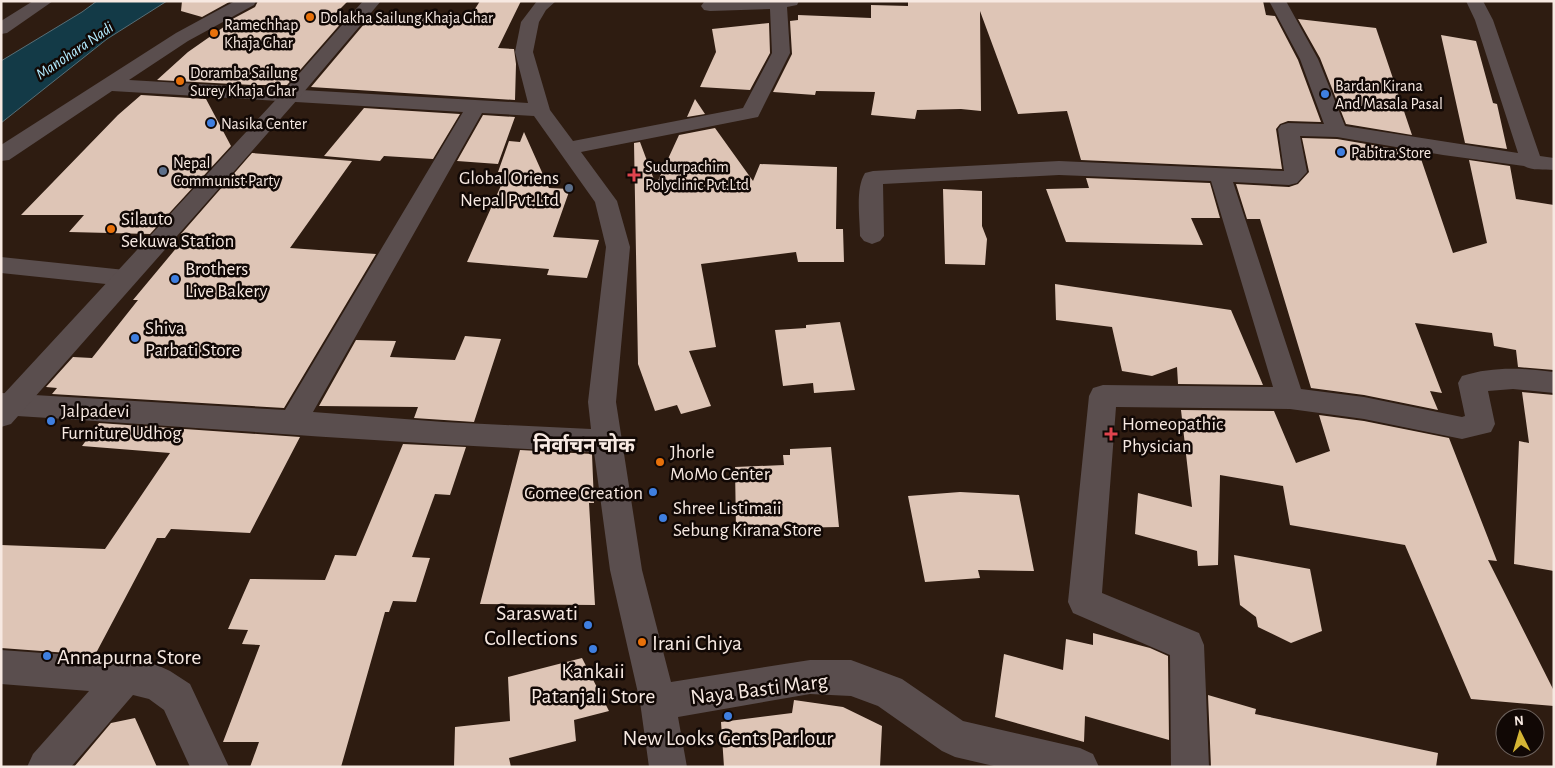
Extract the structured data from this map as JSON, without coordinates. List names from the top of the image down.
{
  "streets": {
    "street": ["Naya Basti Marg"]
  },
  "districts": ["निर्वाचन चोक"],
  "water": ["Manohara Nadi"],
  "places": {
    "other": [
      "Dolakha Sailung Khaja Ghar",
      "Ramechhap Khaja Ghar",
      "Doramba Sailung Surey Khaja Ghar",
      "Bardan Kirana And Masala Pasal",
      "Nasika Center",
      "Pabitra Store",
      "Nepal Communist Party",
      "Global Oriens Nepal Pvt.Ltd",
      "Silauto Sekuwa Station",
      "Brothers Live Bakery",
      "Shiva Parbati Store",
      "Jalpadevi Furniture Udhog",
      "Jhorle MoMo Center",
      "Gomee Creation",
      "Shree Listimaii Sebung Kirana Store",
      "Saraswati Collections",
      "Irani Chiya",
      "Kankaii Patanjali Store",
      "Annapurna Store",
      "New Looks Gents Parlour"
    ],
    "health": ["Sudurpachim Polyclinic Pvt.Ltd", "Homeopathic Physician"]
  },
  "north": "top"
}
